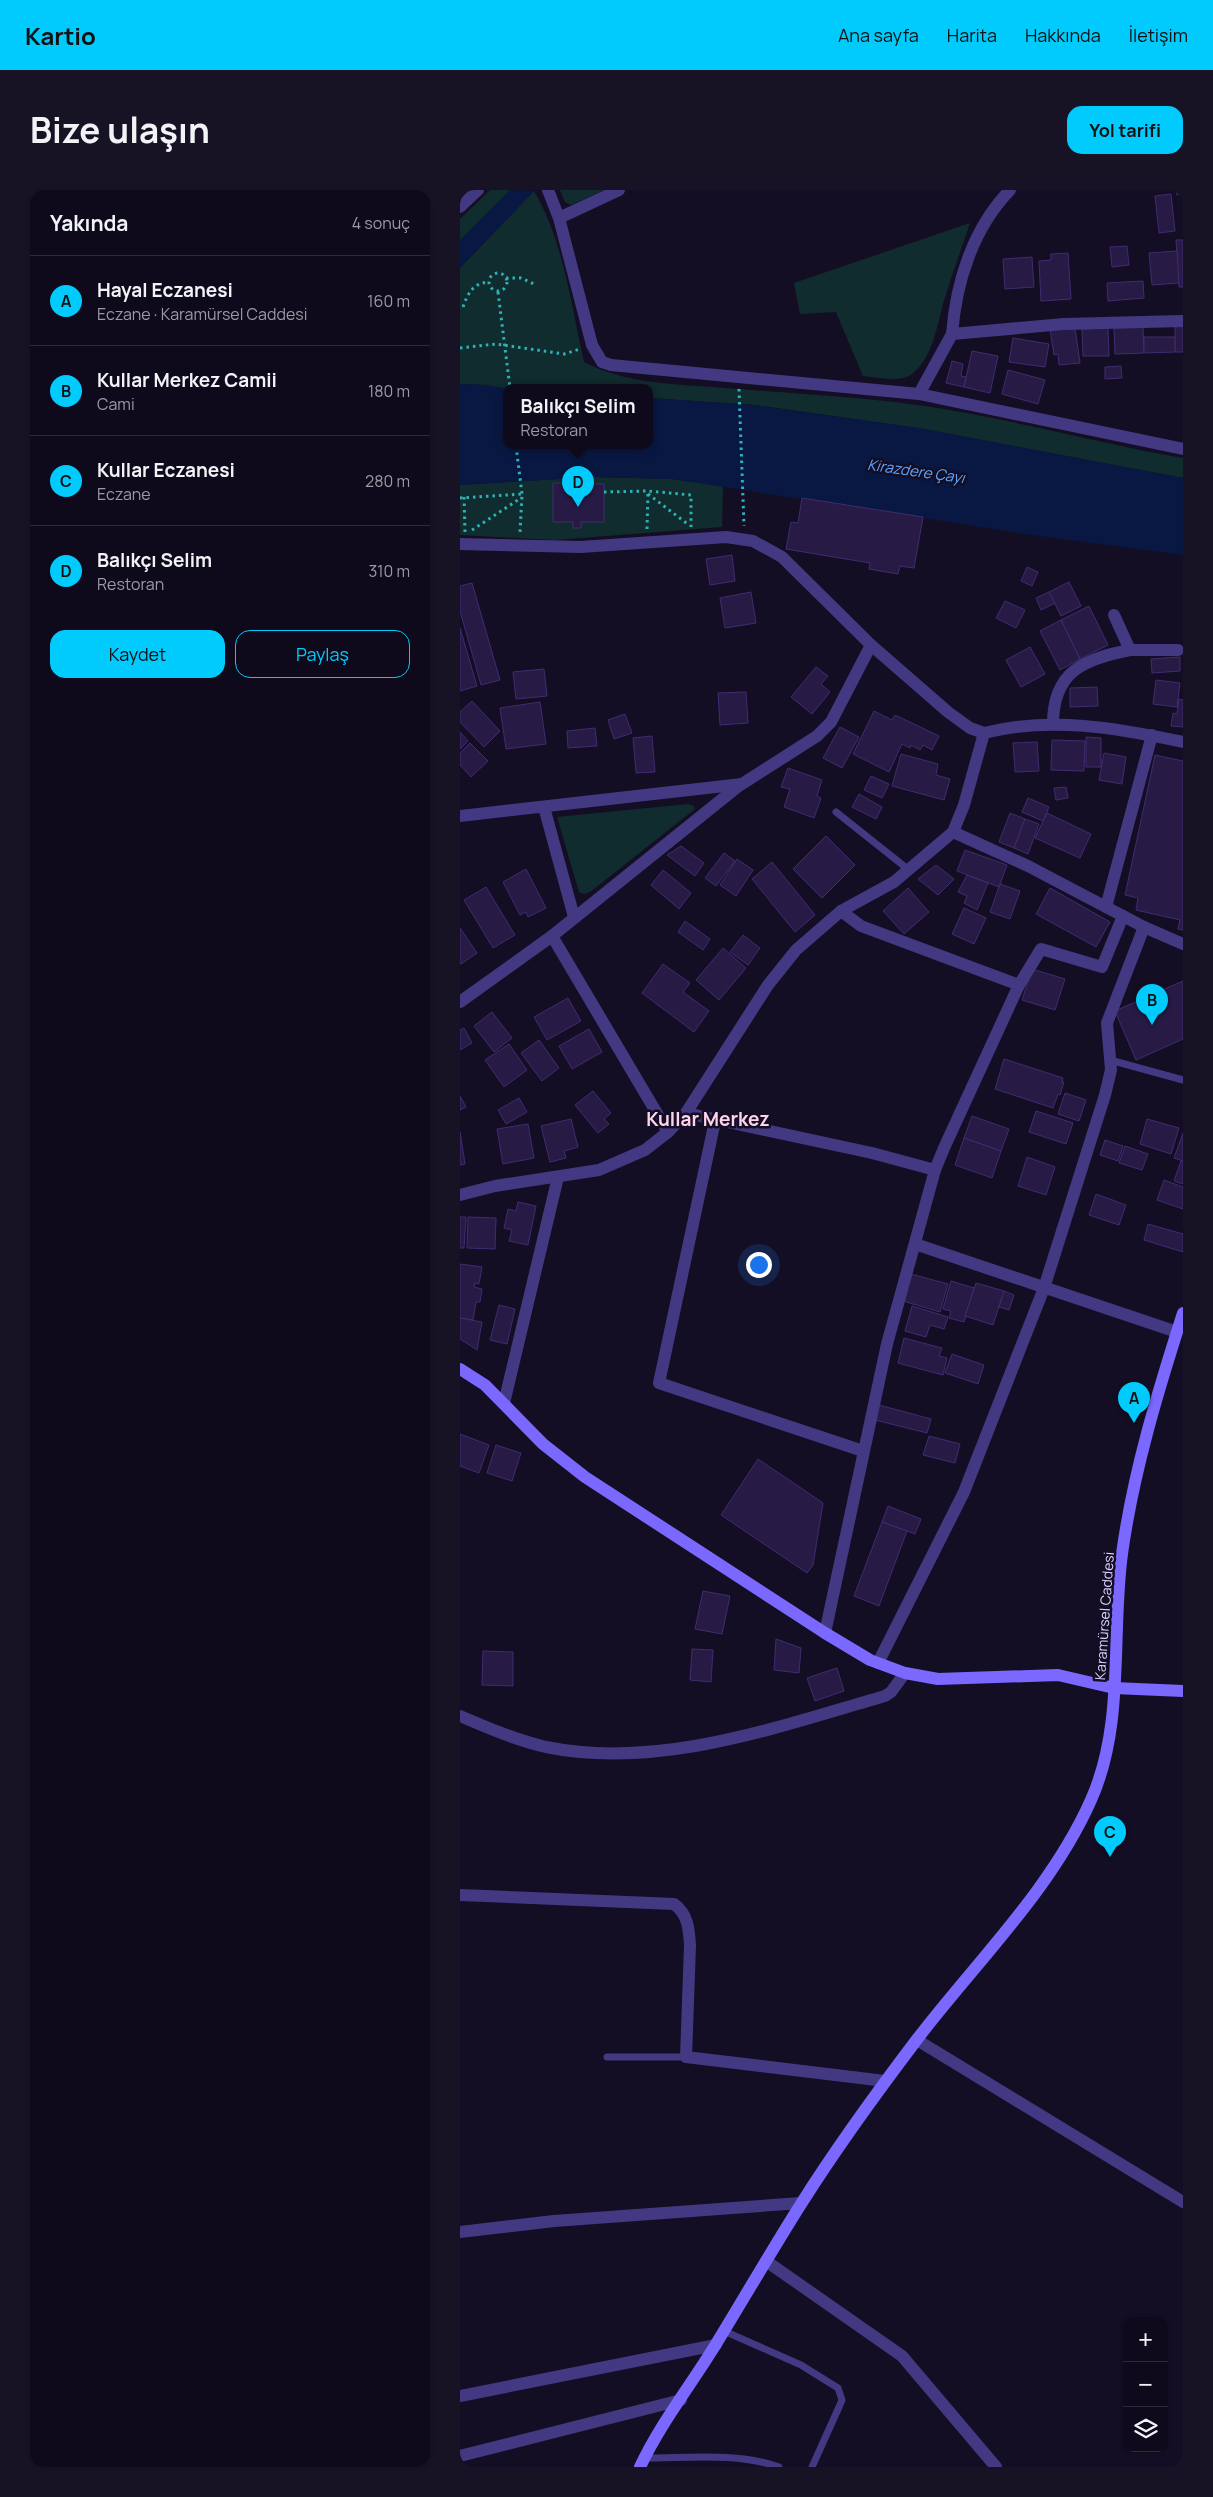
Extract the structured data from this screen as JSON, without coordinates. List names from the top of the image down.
{
  "streets": {
    "main road": ["Karamürsel Caddesi"]
  },
  "districts": ["Kullar Merkez"],
  "water": ["Kirazdere Çayı"],
  "page": {
    "header": "Kartio",
    "nav": [
      "Ana sayfa",
      "Harita",
      "Hakkında",
      "İletişim"
    ],
    "title": "Bize ulaşın",
    "buttons": [
      "Yol tarifi",
      ["Kaydet", "Paylaş"]
    ],
    "heading": ["Yakında", "4 sonuç"],
    "list": [
      {
        "mark": "A",
        "name": "Hayal Eczanesi",
        "note": "Eczane · Karamürsel Caddesi",
        "value": "160 m"
      },
      {
        "mark": "B",
        "name": "Kullar Merkez Camii",
        "note": "Cami",
        "value": "180 m"
      },
      {
        "mark": "C",
        "name": "Kullar Eczanesi",
        "note": "Eczane",
        "value": "280 m"
      },
      {
        "mark": "D",
        "name": "Balıkçı Selim",
        "note": "Restoran",
        "value": "310 m"
      }
    ],
    "popup": ["Balıkçı Selim", "Restoran"],
    "pins": [
      "D",
      "B",
      "A",
      "C"
    ],
    "map_buttons": ["+", "−"]
  }
}
